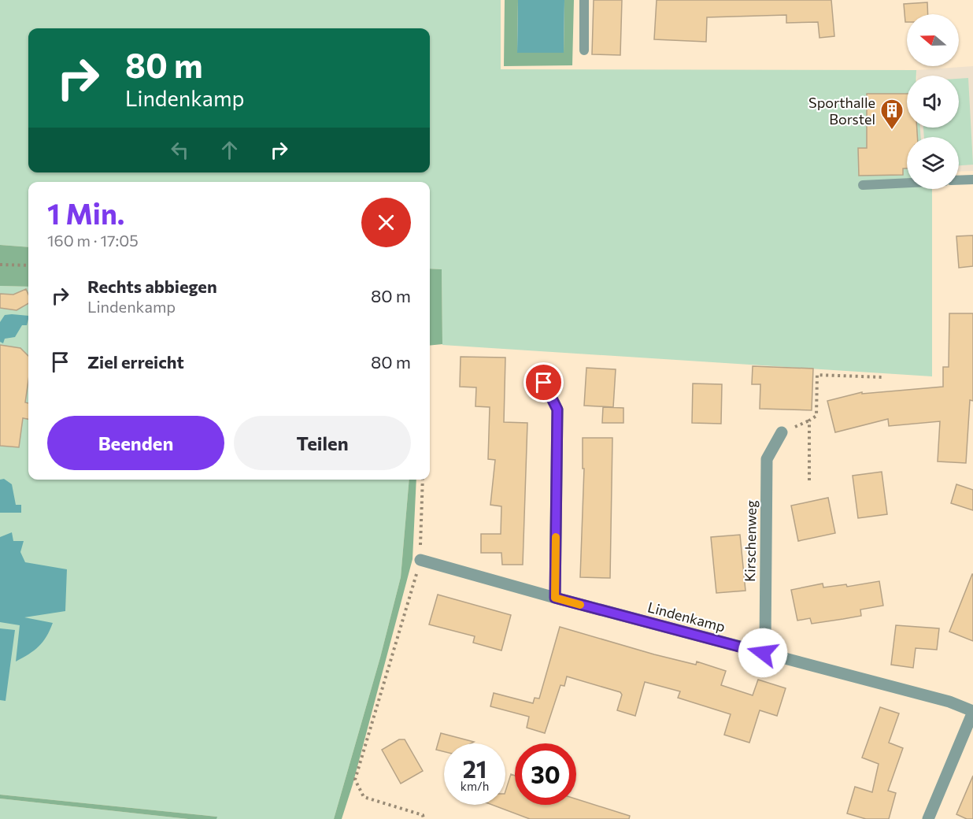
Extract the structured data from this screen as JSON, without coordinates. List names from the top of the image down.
{
  "streets": {
    "street": ["Kirschenweg", "Lindenkamp"]
  },
  "crossings": [
    ["Kirschenweg", "Lindenkamp"]
  ],
  "places": {
    "building": ["Sporthalle Borstel"]
  },
  "north": "left",
  "page": {
    "turn": ["80 m", "Lindenkamp"],
    "heading": ["1 Min.", "160 m · 17:05"],
    "list": [
      {
        "name": "Rechts abbiegen",
        "note": "Lindenkamp",
        "value": "80 m"
      },
      {
        "name": "Ziel erreicht",
        "value": "80 m"
      }
    ],
    "buttons": ["Beenden", "Teilen"],
    "speed": "21 km/h",
    "limit": "30"
  }
}
